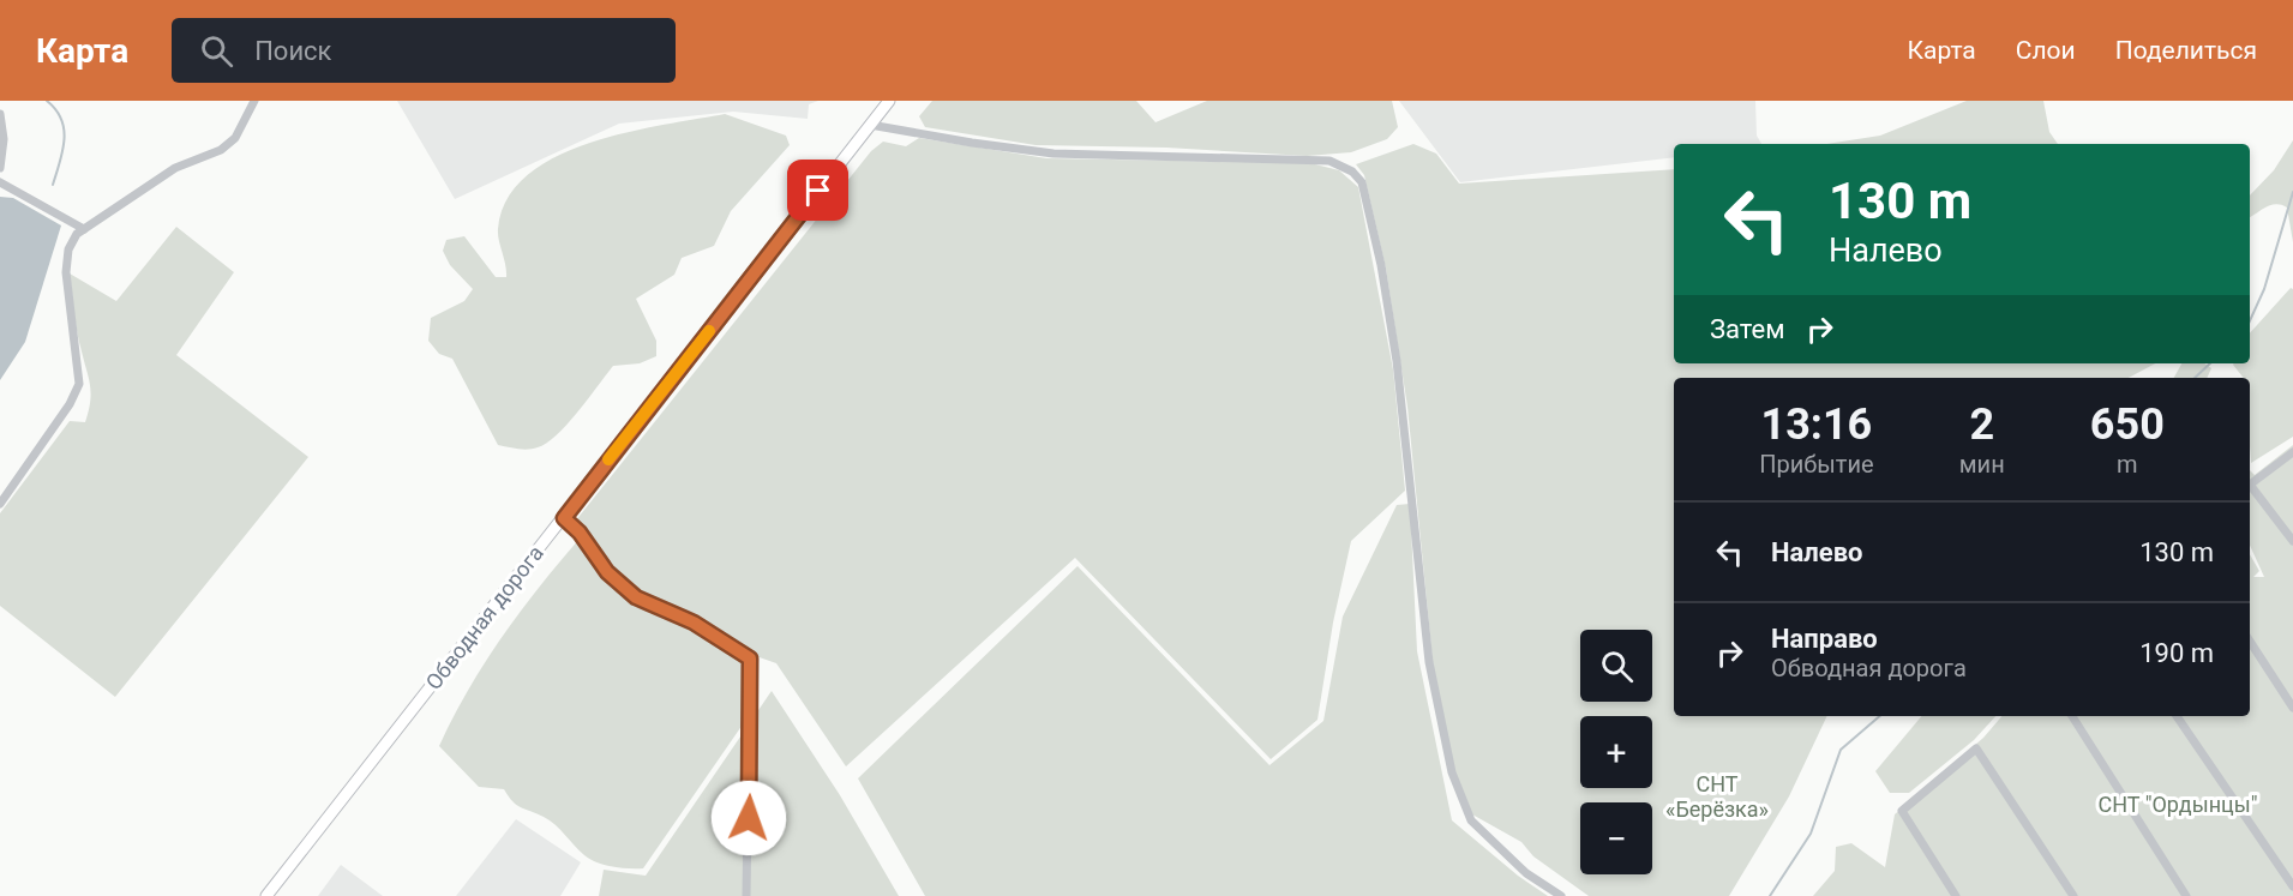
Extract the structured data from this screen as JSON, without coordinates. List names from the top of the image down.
{
  "streets": {
    "main road": ["Обводная дорога"]
  },
  "parks": ["СНТ «Берёзка»", "СНТ \"Ордынцы\""],
  "page": {
    "header": "Карта",
    "search": "Поиск",
    "nav": ["Карта", "Слои", "Поделиться"],
    "turn": ["130 m", "Налево"],
    "then": "Затем",
    "eta": [
      "13:16",
      "Прибытие",
      "2",
      "мин",
      "650",
      "m"
    ],
    "list": [
      {
        "name": "Налево",
        "value": "130 m"
      },
      {
        "name": "Направо",
        "note": "Обводная дорога",
        "value": "190 m"
      }
    ],
    "map_buttons": ["+", "−"]
  }
}
